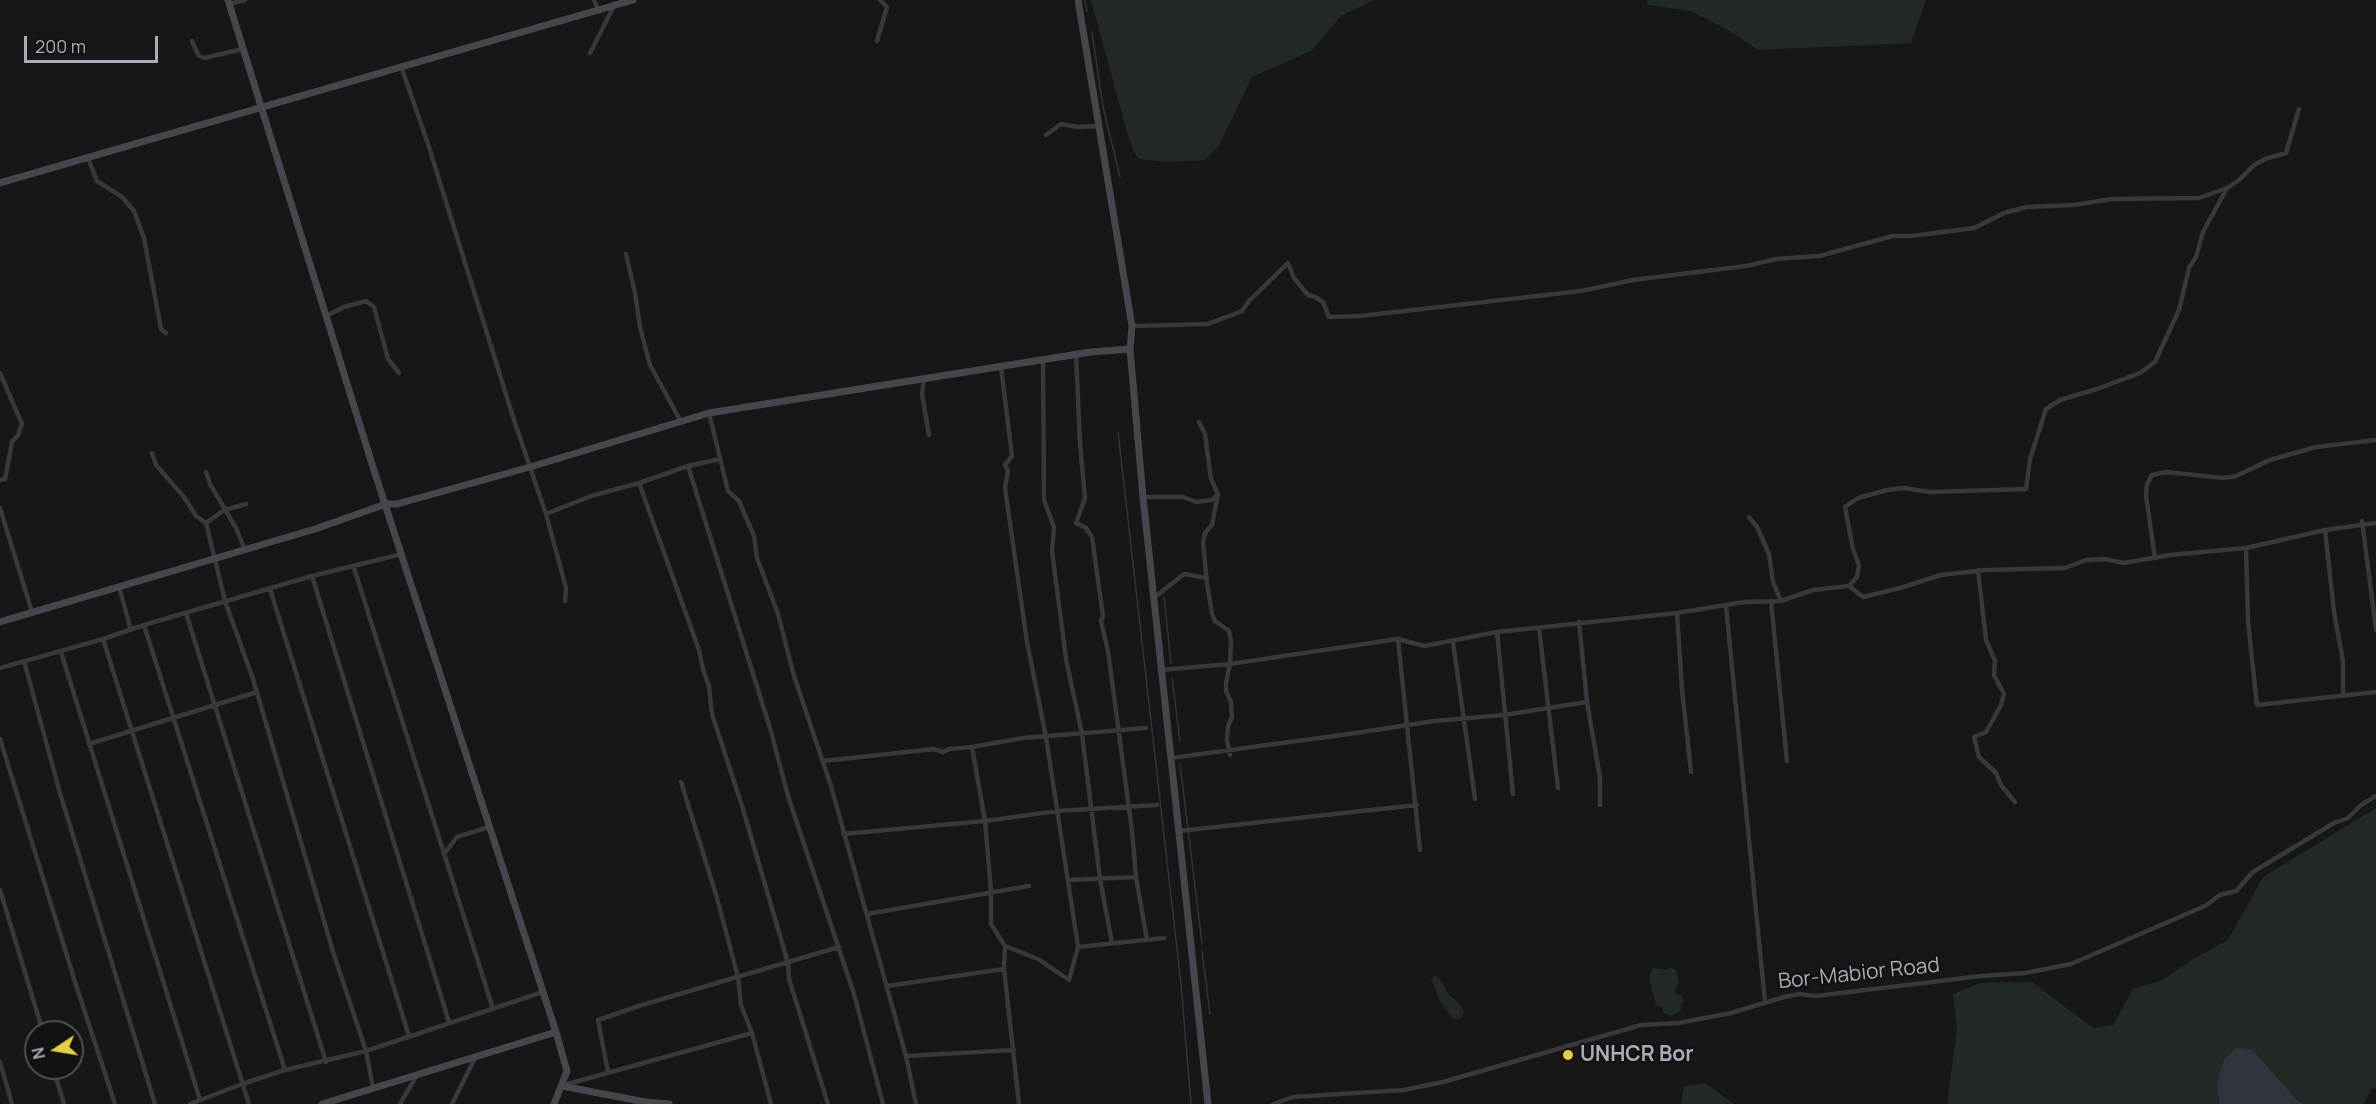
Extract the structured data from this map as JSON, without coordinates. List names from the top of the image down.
{
  "streets": {
    "street": ["Bor-Mabior Road"]
  },
  "places": ["UNHCR Bor"],
  "scale_bar": "200 m",
  "north": "left"
}
